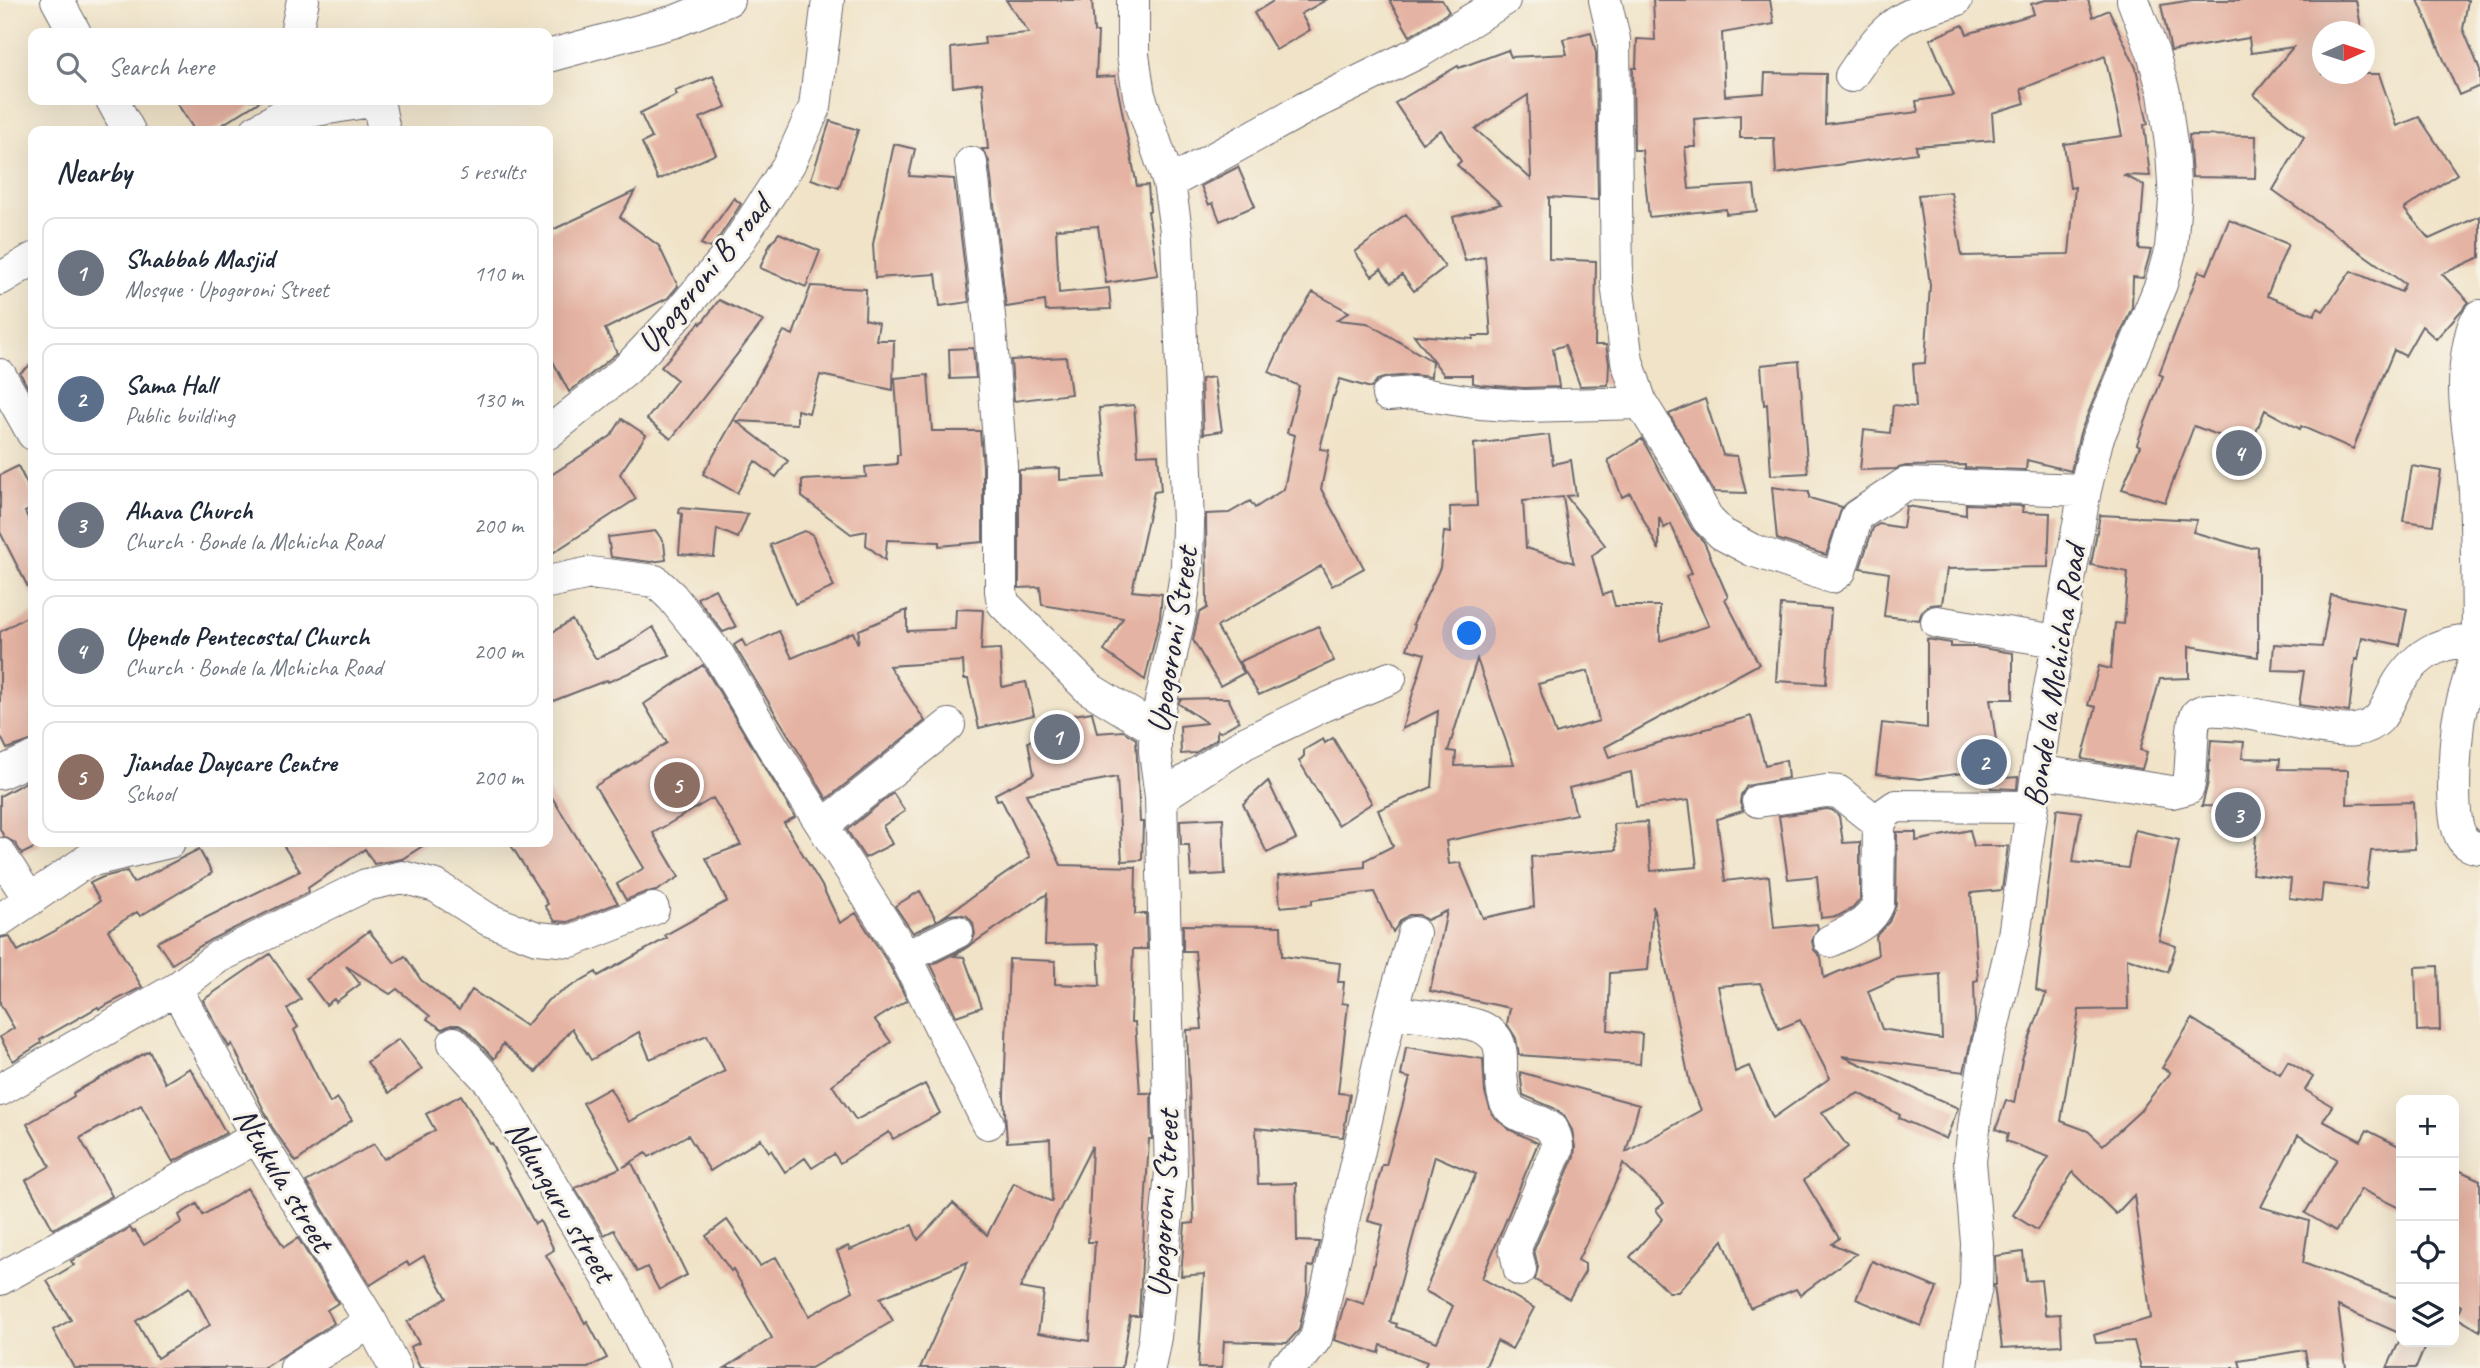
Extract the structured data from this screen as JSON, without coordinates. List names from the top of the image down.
{
  "streets": {
    "street": [
      "Upogoroni B road",
      "Upogoroni Street",
      "Bonde la Mchicha Road",
      "Ntukula street",
      "Ndunguru street"
    ]
  },
  "north": "right",
  "page": {
    "search": "Search here",
    "heading": ["Nearby", "5 results"],
    "list": [
      {
        "mark": "1",
        "name": "Shabbab Masjid",
        "note": "Mosque · Upogoroni Street",
        "value": "110 m"
      },
      {
        "mark": "2",
        "name": "Sama Hall",
        "note": "Public building",
        "value": "130 m"
      },
      {
        "mark": "3",
        "name": "Ahava Church",
        "note": "Church · Bonde la Mchicha Road",
        "value": "200 m"
      },
      {
        "mark": "4",
        "name": "Upendo Pentecostal Church",
        "note": "Church · Bonde la Mchicha Road",
        "value": "200 m"
      },
      {
        "mark": "5",
        "name": "Jiandae Daycare Centre",
        "note": "School",
        "value": "200 m"
      }
    ],
    "pins": [
      "4",
      "1",
      "2",
      "5",
      "3"
    ],
    "map_buttons": ["+", "−"]
  }
}
